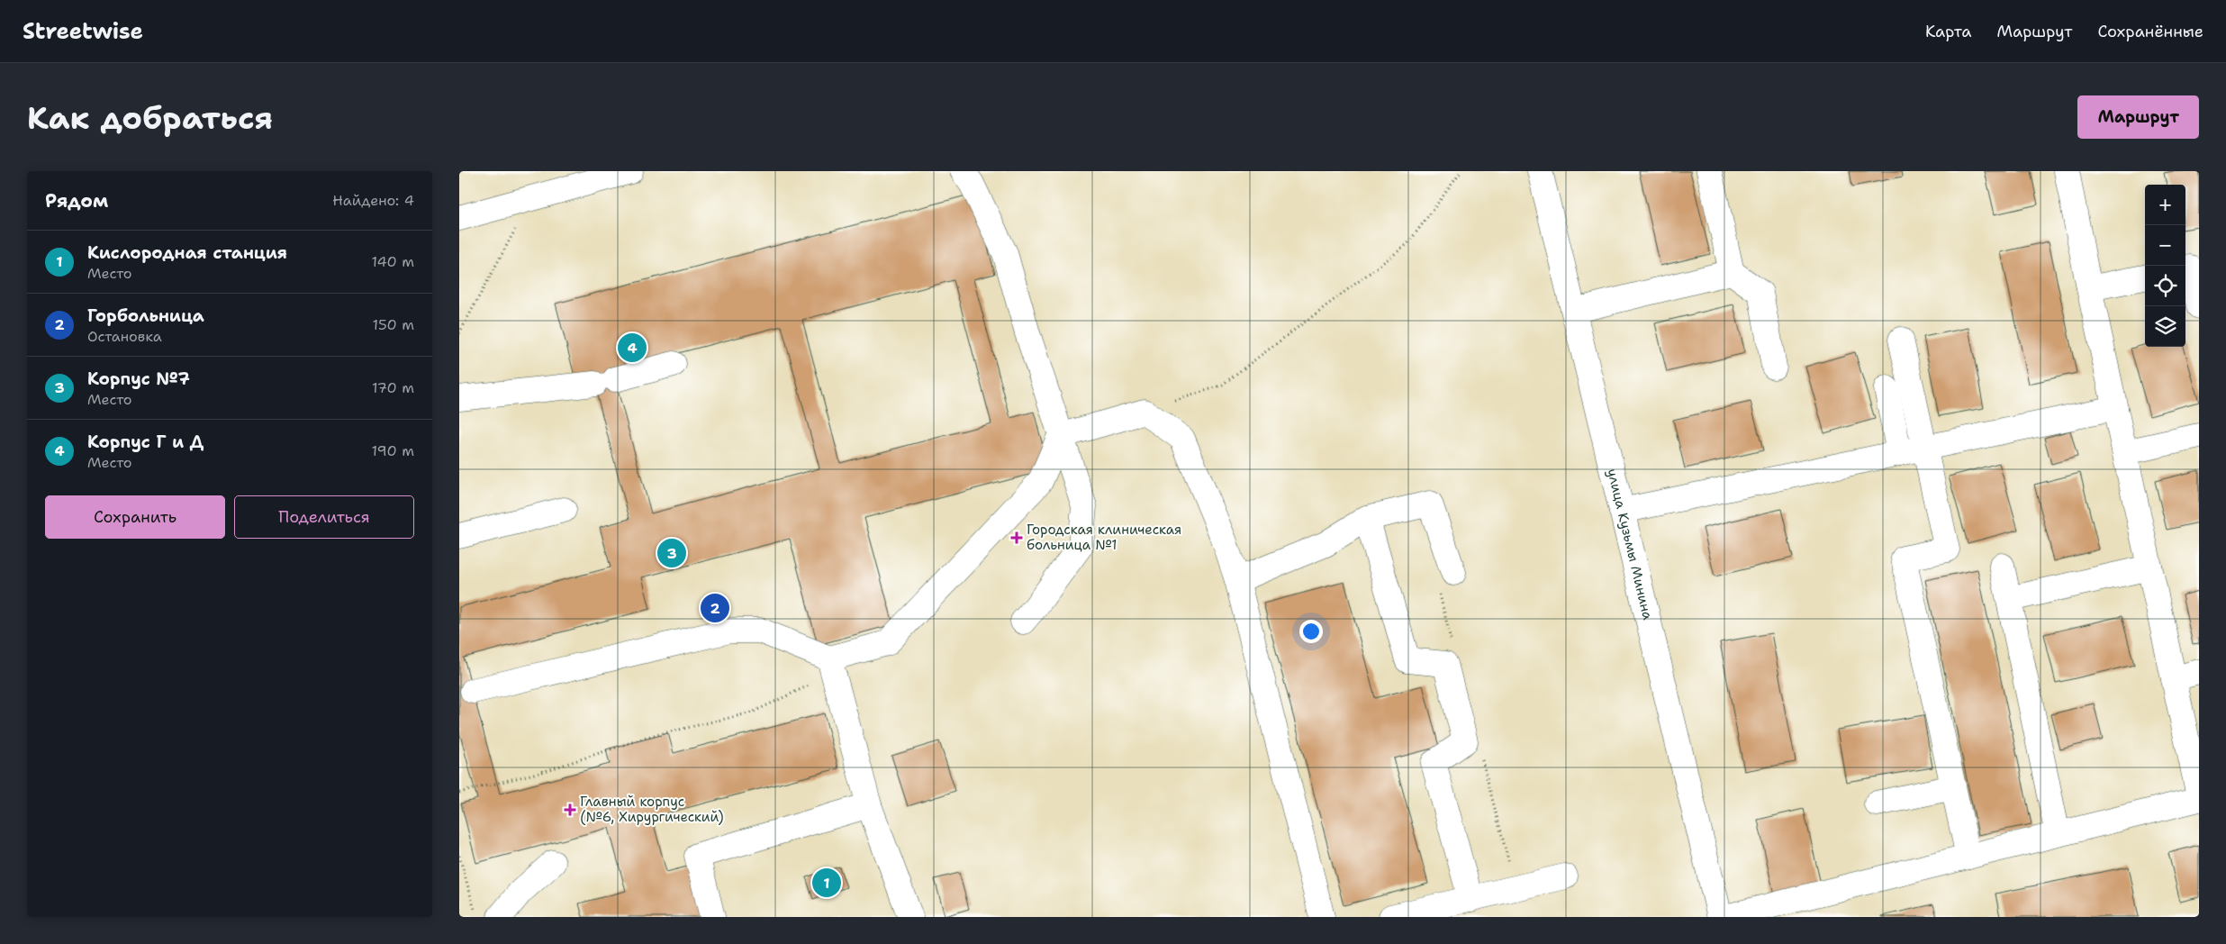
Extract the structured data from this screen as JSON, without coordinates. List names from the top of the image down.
{
  "streets": {
    "street": ["улица Кузьмы Минина"]
  },
  "places": {
    "health": ["Городская клиническая больница №1", "Главный корпус (№6, Хирургический)"]
  },
  "page": {
    "header": "Streetwise",
    "nav": ["Карта", "Маршрут", "Сохранённые"],
    "buttons": [
      "Маршрут",
      ["Сохранить", "Поделиться"]
    ],
    "title": "Как добраться",
    "heading": ["Рядом", "Найдено: 4"],
    "map_buttons": ["+", "−"],
    "list": [
      {
        "mark": "1",
        "name": "Кислородная станция",
        "note": "Место",
        "value": "140 m"
      },
      {
        "mark": "2",
        "name": "Горбольница",
        "note": "Остановка",
        "value": "150 m"
      },
      {
        "mark": "3",
        "name": "Корпус №7",
        "note": "Место",
        "value": "170 m"
      },
      {
        "mark": "4",
        "name": "Корпус Г и Д",
        "note": "Место",
        "value": "190 m"
      }
    ],
    "pins": [
      "4",
      "3",
      "2",
      "1"
    ]
  }
}
